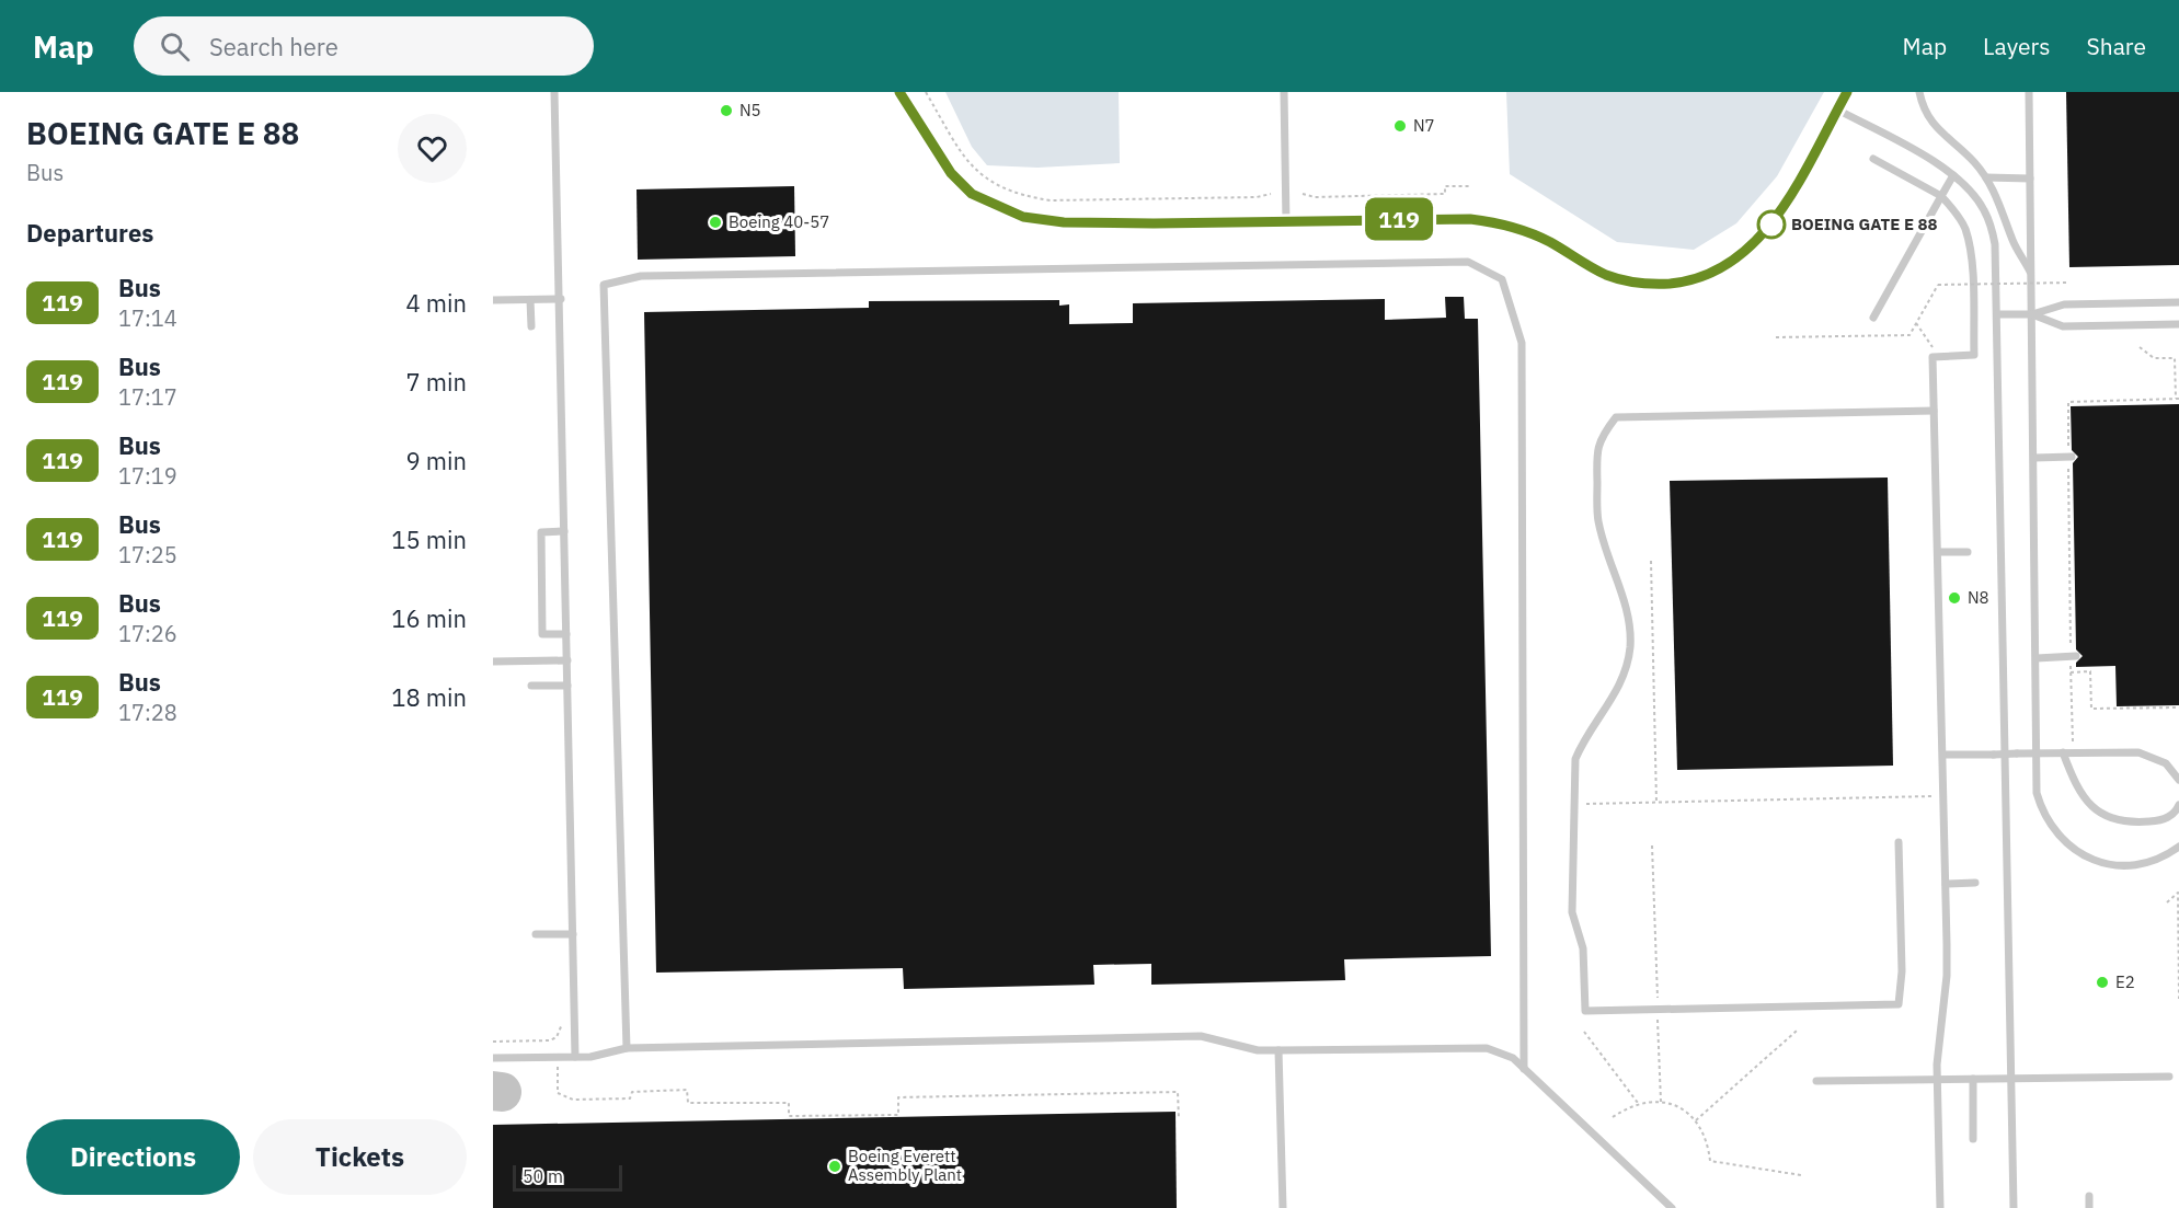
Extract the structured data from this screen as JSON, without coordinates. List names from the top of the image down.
{
  "places": [
    "N5",
    "N7",
    "Boeing 40-57",
    "BOEING GATE E 88",
    "N8",
    "E2",
    "Boeing Everett Assembly Plant"
  ],
  "lines": ["bus line 119"],
  "scale_bar": "50 m",
  "page": {
    "header": "Map",
    "search": "Search here",
    "nav": ["Map", "Layers", "Share"],
    "heading": [
      ["BOEING GATE E 88", "Bus"],
      "Departures"
    ],
    "on_map": "119",
    "list": [
      {
        "mark": "119",
        "name": "Bus",
        "note": "17:14",
        "value": "4 min"
      },
      {
        "mark": "119",
        "name": "Bus",
        "note": "17:17",
        "value": "7 min"
      },
      {
        "mark": "119",
        "name": "Bus",
        "note": "17:19",
        "value": "9 min"
      },
      {
        "mark": "119",
        "name": "Bus",
        "note": "17:25",
        "value": "15 min"
      },
      {
        "mark": "119",
        "name": "Bus",
        "note": "17:26",
        "value": "16 min"
      },
      {
        "mark": "119",
        "name": "Bus",
        "note": "17:28",
        "value": "18 min"
      }
    ],
    "buttons": ["Directions", "Tickets"],
    "scale": "50 m"
  }
}
